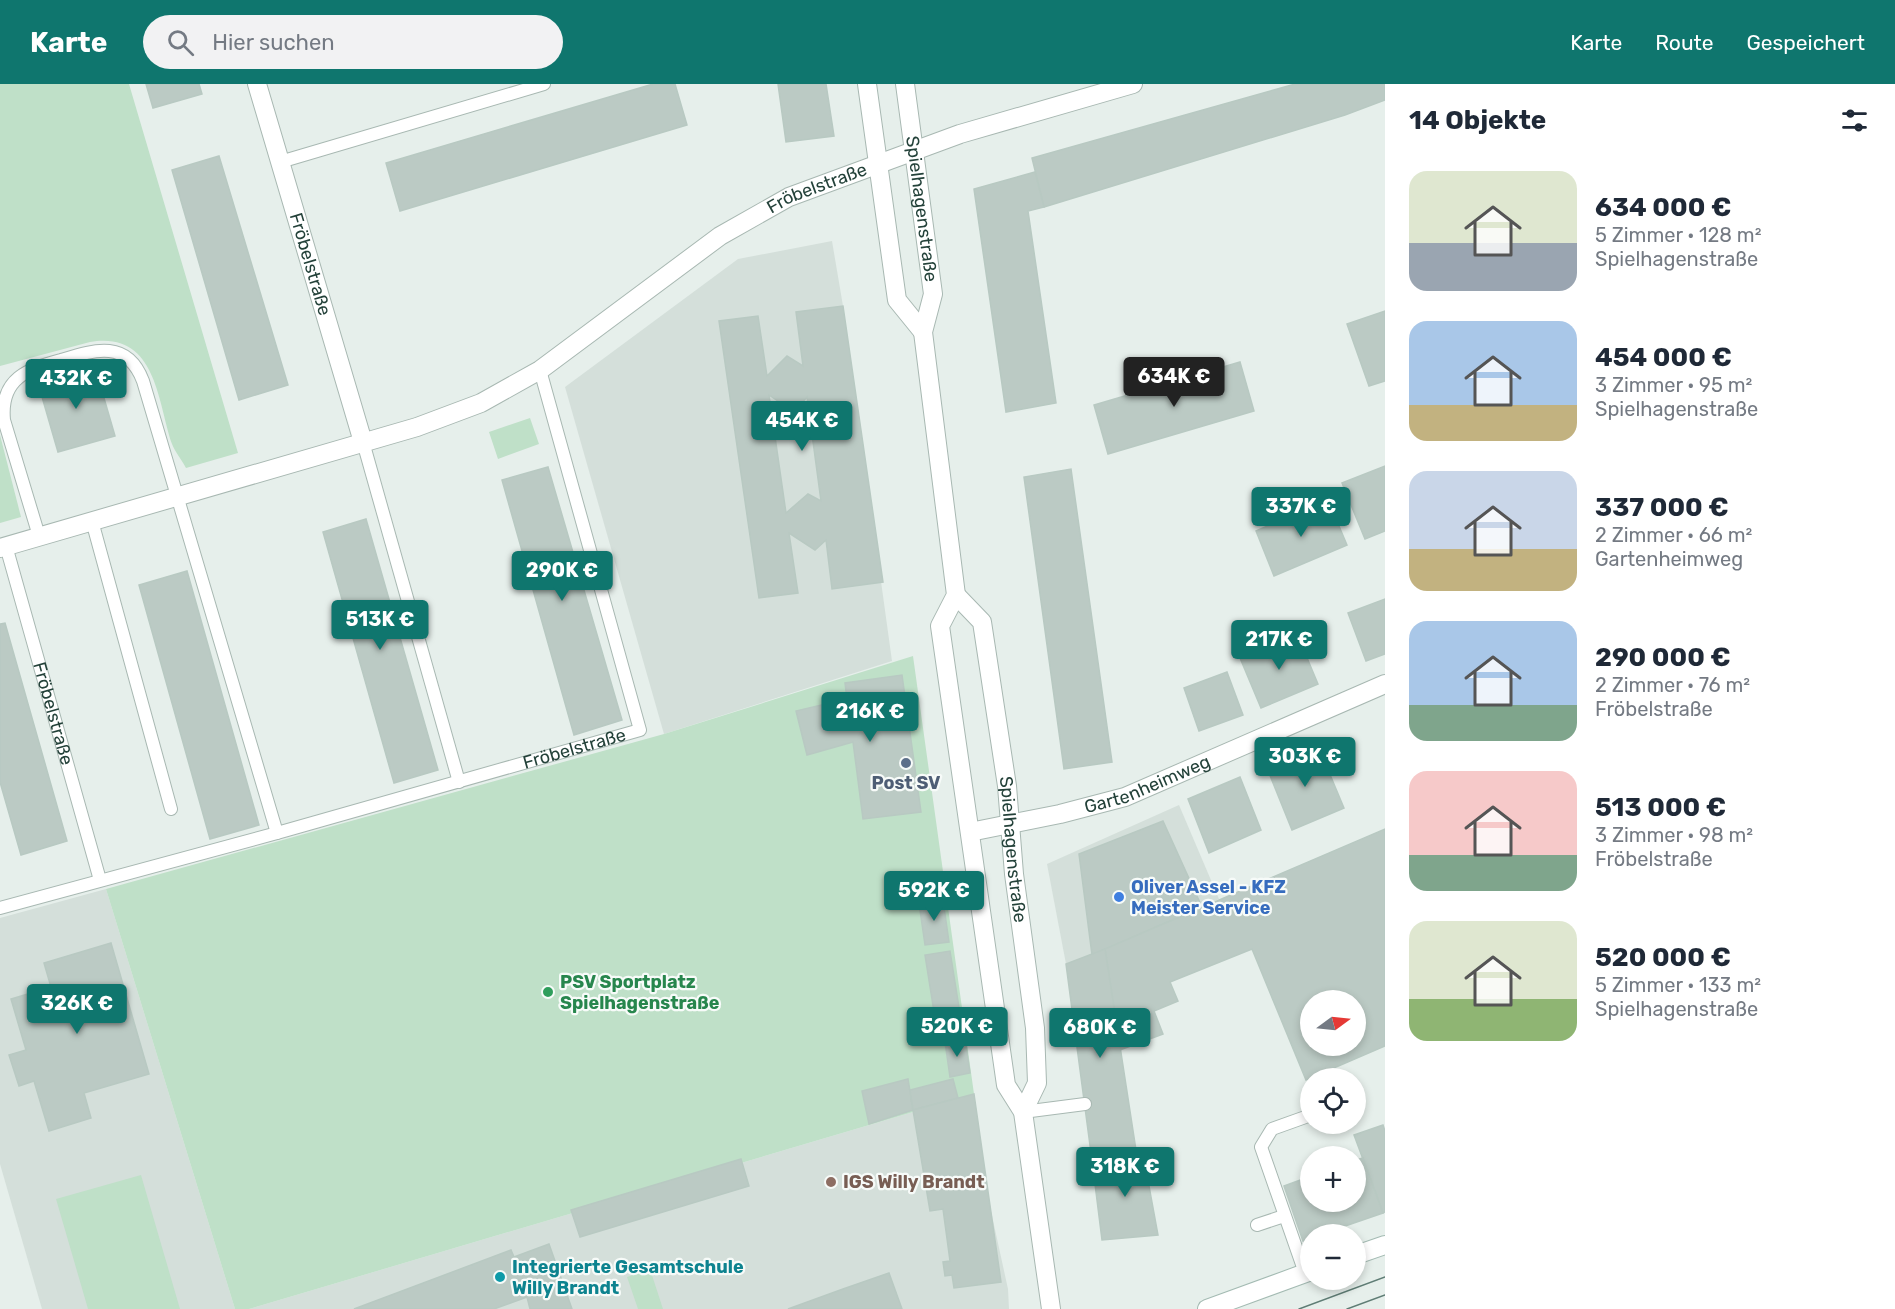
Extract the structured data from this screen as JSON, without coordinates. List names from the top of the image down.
{
  "streets": {
    "street": ["Fröbelstraße", "Spielhagenstraße", "Gartenheimweg"]
  },
  "crossings": [
    ["Fröbelstraße", "Spielhagenstraße"],
    ["Spielhagenstraße", "Gartenheimweg"]
  ],
  "places": [
    "Post SV",
    "Oliver Assel - KFZ Meister Service",
    "PSV Sportplatz Spielhagenstraße",
    "IGS Willy Brandt",
    "Integrierte Gesamtschule Willy Brandt"
  ],
  "north": "right",
  "page": {
    "header": "Karte",
    "search": "Hier suchen",
    "nav": ["Karte", "Route", "Gespeichert"],
    "heading": "14 Objekte",
    "list": [
      {
        "name": "634 000 €",
        "note": "5 Zimmer · 128 m² · Spielhagenstraße"
      },
      {
        "name": "454 000 €",
        "note": "3 Zimmer · 95 m² · Spielhagenstraße"
      },
      {
        "name": "337 000 €",
        "note": "2 Zimmer · 66 m² · Gartenheimweg"
      },
      {
        "name": "290 000 €",
        "note": "2 Zimmer · 76 m² · Fröbelstraße"
      },
      {
        "name": "513 000 €",
        "note": "3 Zimmer · 98 m² · Fröbelstraße"
      },
      {
        "name": "520 000 €",
        "note": "5 Zimmer · 133 m² · Spielhagenstraße"
      }
    ],
    "price": [
      "634K €",
      "432K €",
      "454K €",
      "337K €",
      "290K €",
      "513K €",
      "217K €",
      "216K €",
      "303K €",
      "592K €",
      "326K €",
      "520K €",
      "680K €",
      "318K €"
    ],
    "map_buttons": ["+", "−"]
  }
}
